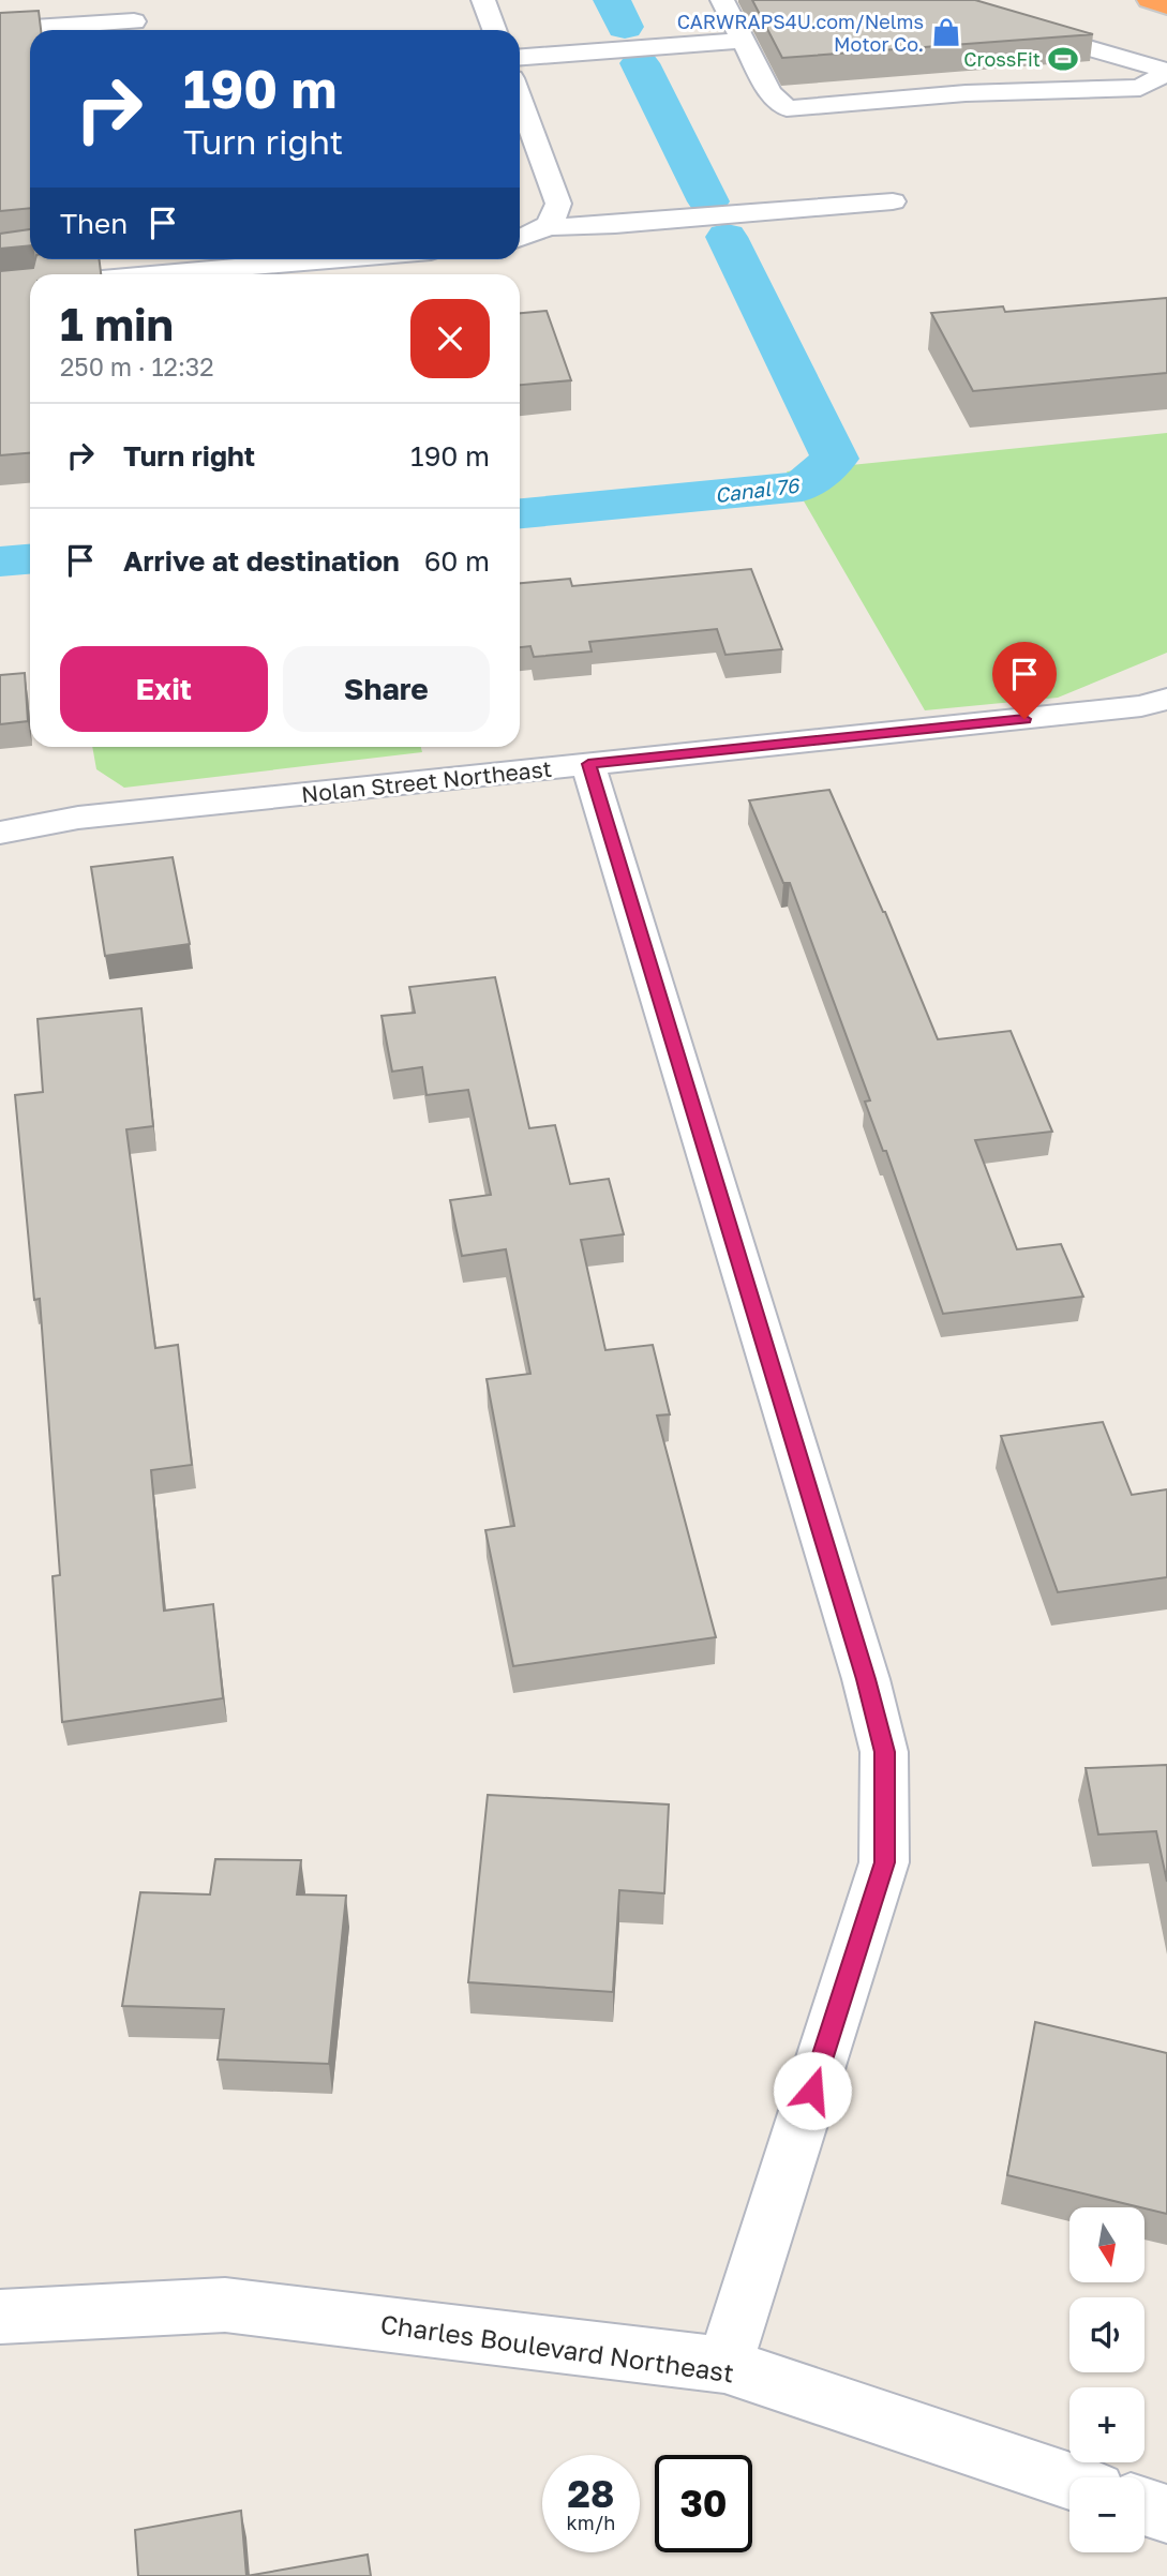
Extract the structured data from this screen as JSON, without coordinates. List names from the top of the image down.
{
  "streets": {
    "street": ["Nolan Street Northeast", "Charles Boulevard Northeast"]
  },
  "water": ["Canal 76"],
  "places": {
    "shop": ["CARWRAPS4U.com/Nelms Motor Co."],
    "sports": ["CrossFit"]
  },
  "north": "bottom",
  "page": {
    "turn": ["190 m", "Turn right"],
    "then": "Then",
    "heading": ["1 min", "250 m · 12:32"],
    "list": [
      {
        "name": "Turn right",
        "value": "190 m"
      },
      {
        "name": "Arrive at destination",
        "value": "60 m"
      }
    ],
    "buttons": ["Exit", "Share"],
    "map_buttons": ["+", "−"],
    "speed": "28 km/h",
    "limit": "30"
  }
}
